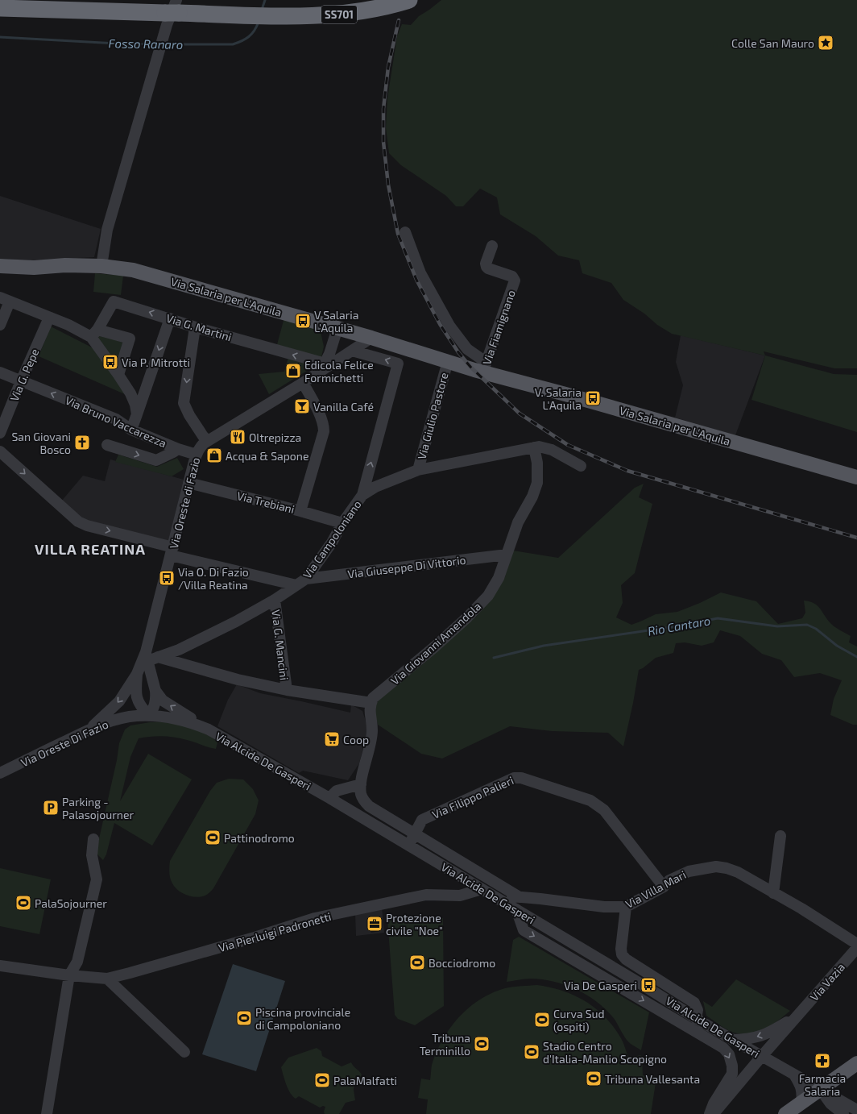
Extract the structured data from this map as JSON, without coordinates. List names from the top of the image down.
{
  "streets": {
    "highway": ["SS701"],
    "main road": ["Via Salaria per L'Aquila"],
    "street": [
      "Via G. Martini",
      "Via Fiamignano",
      "Via G. Pepe",
      "Via Giulio Pastore",
      "Via Bruno Vaccarezza",
      "Via Trebiani",
      "Via Oreste di Fazio",
      "Via Campoloniano",
      "Via Giuseppe Di Vittorio",
      "Via Giovanni Amendola",
      "Via G. Mancini",
      "Via Oreste Di Fazio",
      "Via Alcide De Gasperi",
      "Via Filippo Palieri",
      "Via Villa Mari",
      "Via Pierluigi Padronetti",
      "Via Vazia"
    ]
  },
  "crossings": [
    ["Via Salaria per L'Aquila", "Via Fiamignano"],
    ["Via Salaria per L'Aquila", "Via Giulio Pastore"],
    ["Via Salaria per L'Aquila", "Via Oreste di Fazio"],
    ["Via G. Martini", "Via Oreste di Fazio"],
    ["Via G. Pepe", "Via Bruno Vaccarezza"],
    ["Via Giulio Pastore", "Via Campoloniano"],
    ["Via Bruno Vaccarezza", "Via Oreste di Fazio"],
    ["Via Trebiani", "Via Oreste di Fazio"],
    ["Via Trebiani", "Via Campoloniano"],
    ["Via Oreste di Fazio", "Via Campoloniano"],
    ["Via Campoloniano", "Via Giuseppe Di Vittorio"],
    ["Via Campoloniano", "Via Giovanni Amendola"],
    ["Via Campoloniano", "Via G. Mancini"],
    ["Via Giuseppe Di Vittorio", "Via Giovanni Amendola"],
    ["Via Oreste Di Fazio", "Via Alcide De Gasperi"],
    ["Via Alcide De Gasperi", "Via Filippo Palieri"],
    ["Via Alcide De Gasperi", "Via Villa Mari"],
    ["Via Alcide De Gasperi", "Via Pierluigi Padronetti"],
    ["Via Alcide De Gasperi", "Via Vazia"],
    ["Via Filippo Palieri", "Via Villa Mari"]
  ],
  "one_way": ["Via G. Martini"],
  "districts": ["VILLA REATINA"],
  "water": ["Fosso Ranaro", "Rio Cantaro"],
  "places": {
    "place": ["Colle San Mauro"],
    "bus stop": [
      "V Salaria L'Aquila",
      "Via P. Mitrotti",
      "V. Salaria L'Aquila",
      "Via O. Di Fazio /Villa Reatina",
      "Via De Gasperi"
    ],
    "shop": ["Edicola Felice Formichetti", "Acqua & Sapone"],
    "bar": ["Vanilla Café"],
    "restaurant": ["Oltrepizza"],
    "church": ["San Giovani Bosco"],
    "supermarket": ["Coop"],
    "parking": ["Parking - Palasojourner"],
    "sports": [
      "Pattinodromo",
      "PalaSojourner",
      "Bocciodromo",
      "Piscina provinciale di Campoloniano",
      "Curva Sud (ospiti)",
      "Tribuna Terminillo",
      "Stadio Centro d'Italia-Manlio Scopigno",
      "Tribuna Vallesanta",
      "PalaMalfatti"
    ],
    "office": ["Protezione civile \"Noe\""],
    "pharmacy": ["Farmacia Salaria"]
  }
}
